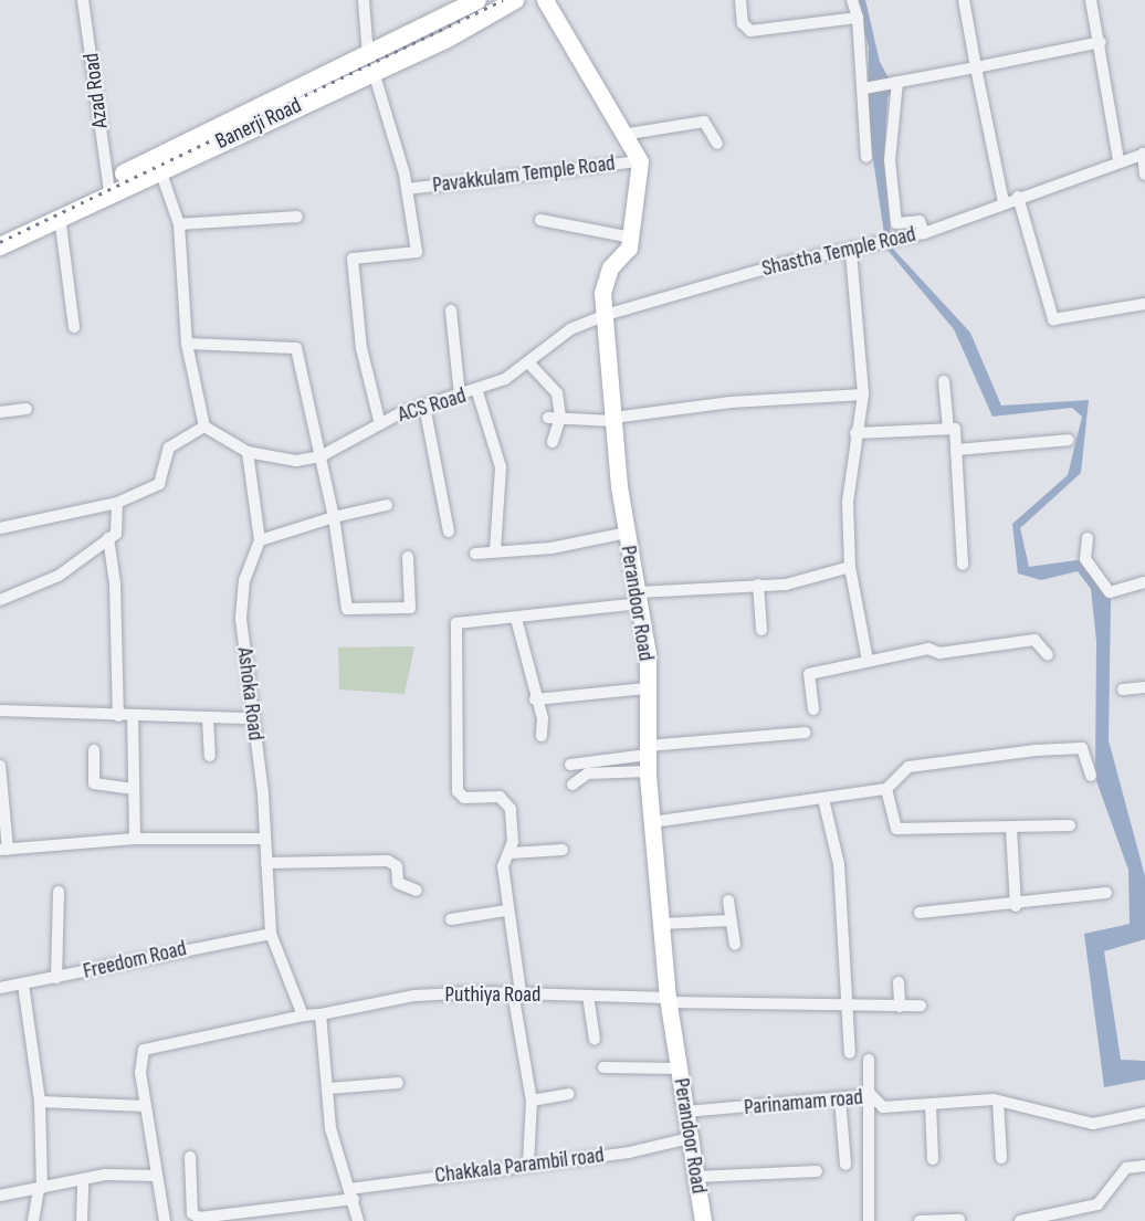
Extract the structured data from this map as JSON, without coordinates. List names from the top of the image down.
{
  "streets": {
    "main road": ["Banerji Road", "Perandoor Road"],
    "street": [
      "Azad Road",
      "Pavakkulam Temple Road",
      "Shastha Temple Road",
      "ACS Road",
      "Ashoka Road",
      "Freedom Road",
      "Puthiya Road",
      "Parinamam road",
      "Chakkala Parambil road"
    ]
  },
  "crossings": [
    ["Azad Road", "Banerji Road"],
    ["Pavakkulam Temple Road", "Perandoor Road"],
    ["Shastha Temple Road", "ACS Road"],
    ["Shastha Temple Road", "Perandoor Road"],
    ["ACS Road", "Perandoor Road"],
    ["ACS Road", "Ashoka Road"],
    ["Perandoor Road", "Puthiya Road"],
    ["Perandoor Road", "Parinamam road"],
    ["Perandoor Road", "Chakkala Parambil road"],
    ["Ashoka Road", "Freedom Road"]
  ]
}
